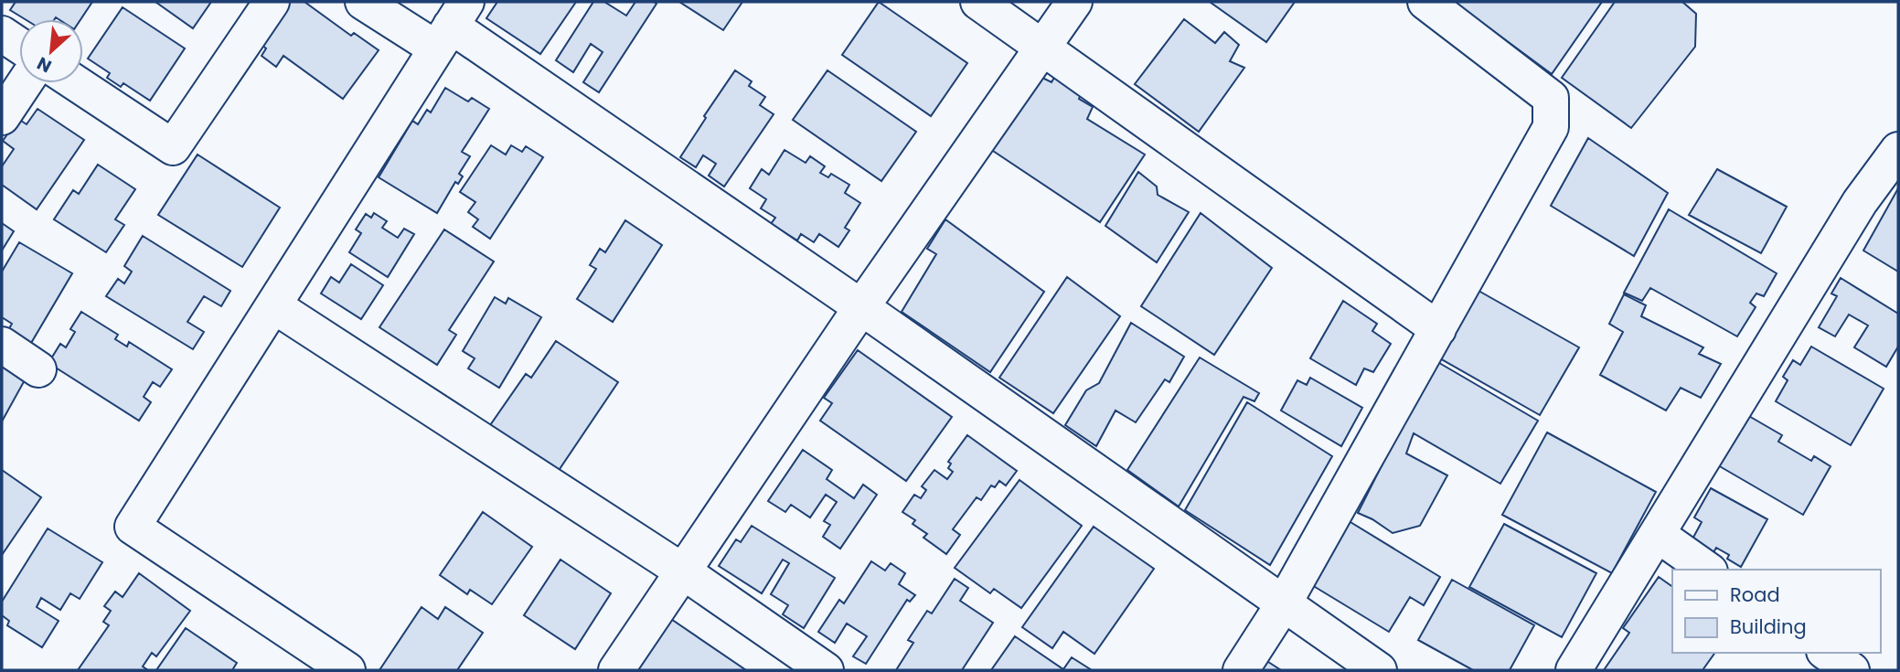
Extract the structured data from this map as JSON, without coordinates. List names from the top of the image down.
{
  "legend": ["Road", "Building"],
  "north": "bottom left"
}
